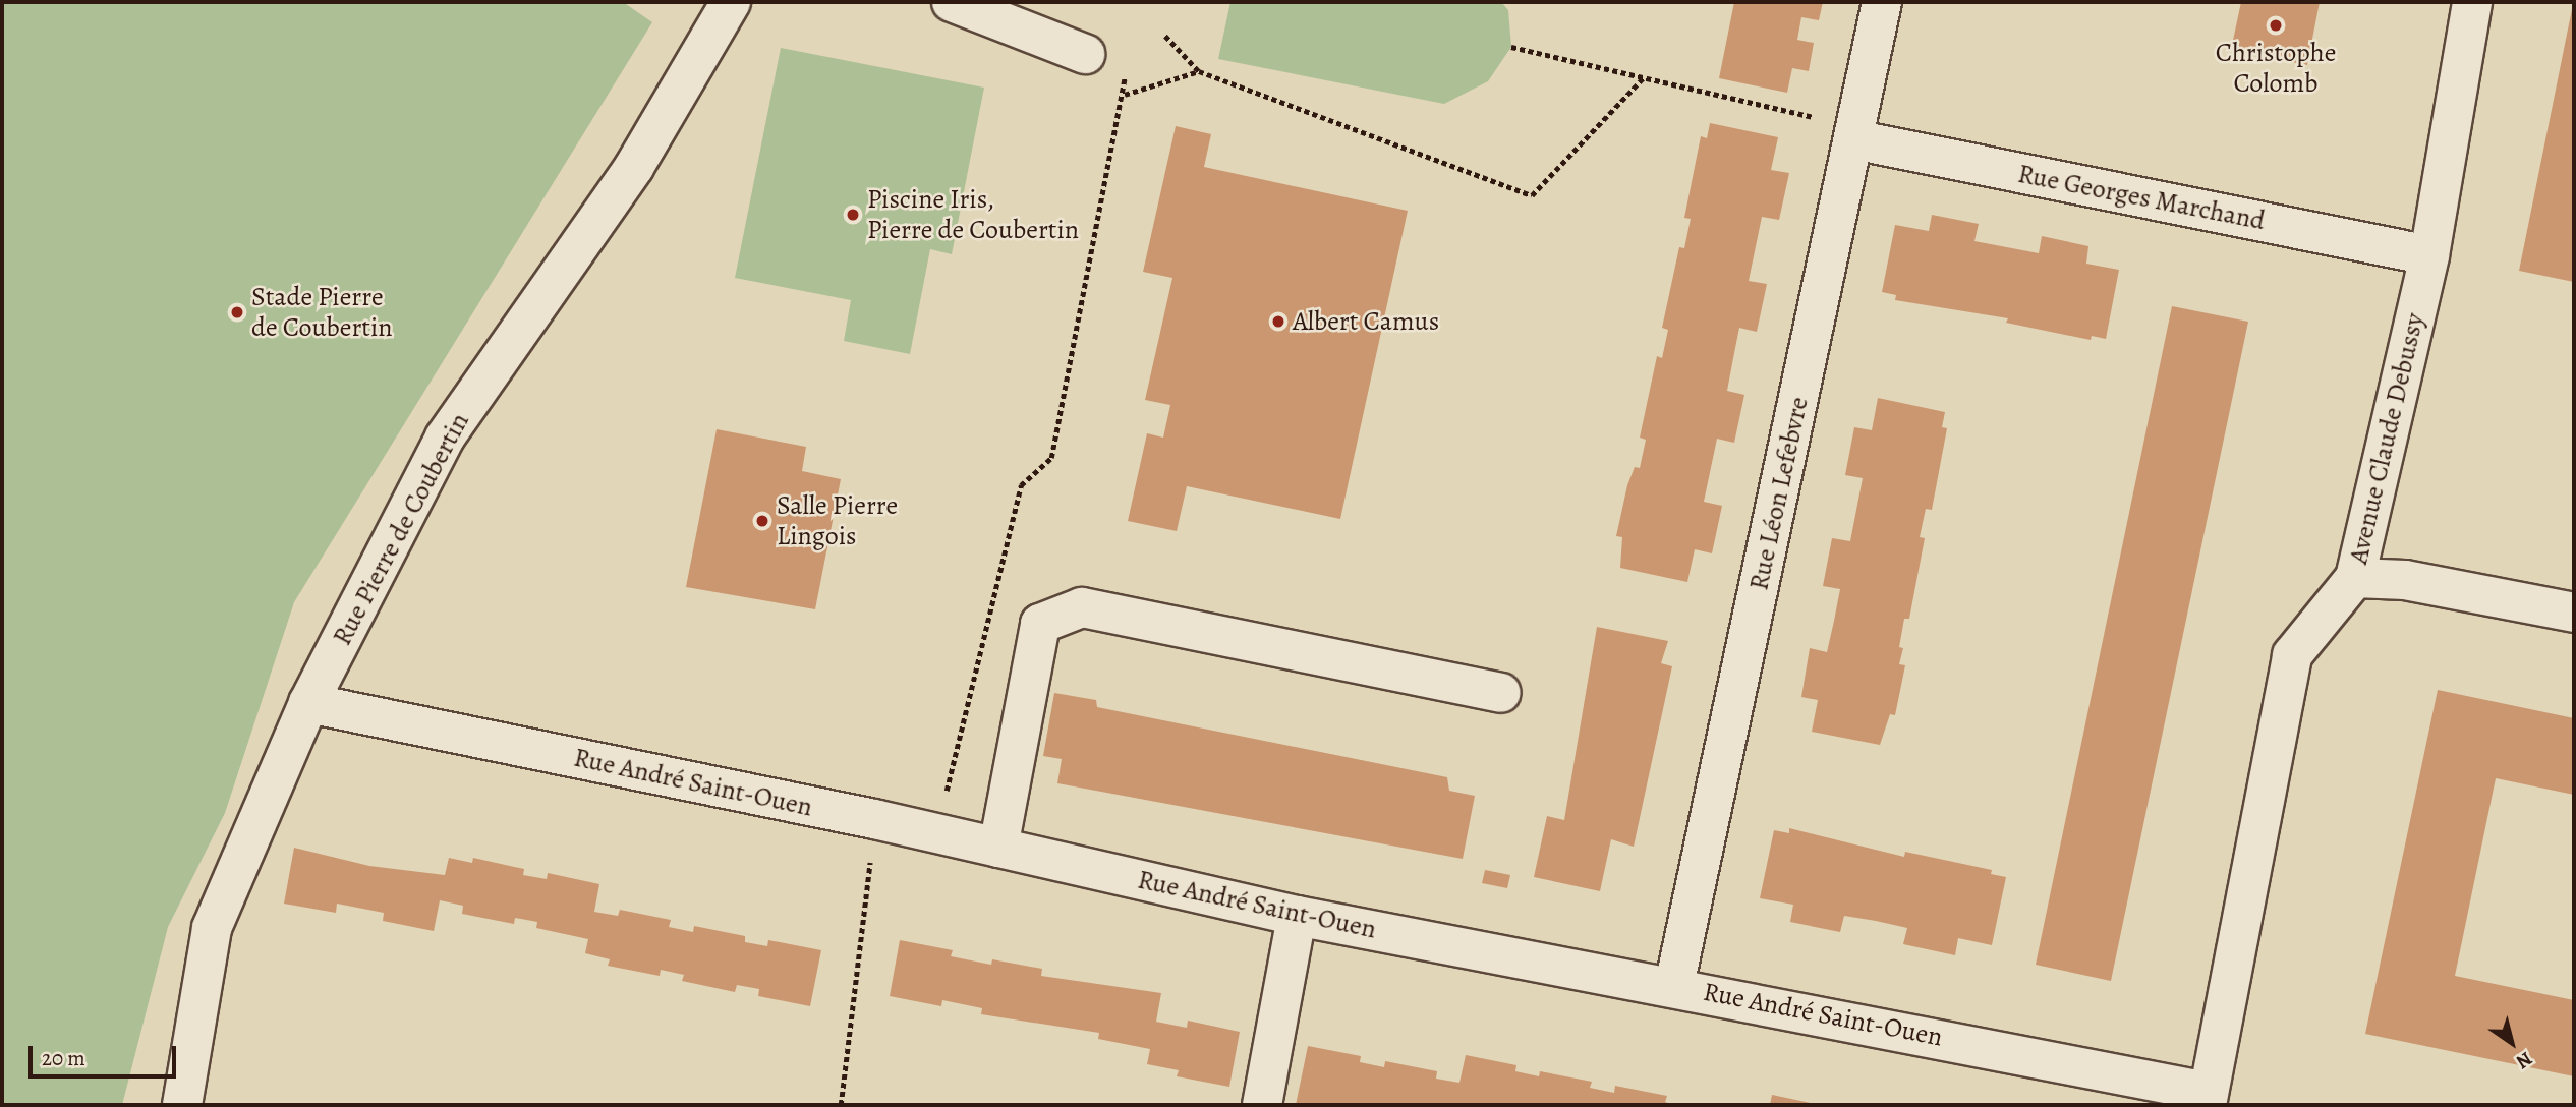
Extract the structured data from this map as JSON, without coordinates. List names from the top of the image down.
{
  "streets": {
    "street": [
      "Rue Georges Marchand",
      "Avenue Claude Debussy",
      "Rue Léon Lefebvre",
      "Rue Pierre de Coubertin",
      "Rue André Saint-Ouen"
    ]
  },
  "crossings": [
    ["Rue Georges Marchand", "Avenue Claude Debussy"],
    ["Rue Georges Marchand", "Rue Léon Lefebvre"],
    ["Avenue Claude Debussy", "Rue André Saint-Ouen"],
    ["Rue Léon Lefebvre", "Rue André Saint-Ouen"],
    ["Rue Pierre de Coubertin", "Rue André Saint-Ouen"]
  ],
  "places": [
    "Christophe Colomb",
    "Piscine Iris, Pierre de Coubertin",
    "Stade Pierre de Coubertin",
    "Albert Camus",
    "Salle Pierre Lingois"
  ],
  "scale_bar": "20 m",
  "north": "bottom right"
}
